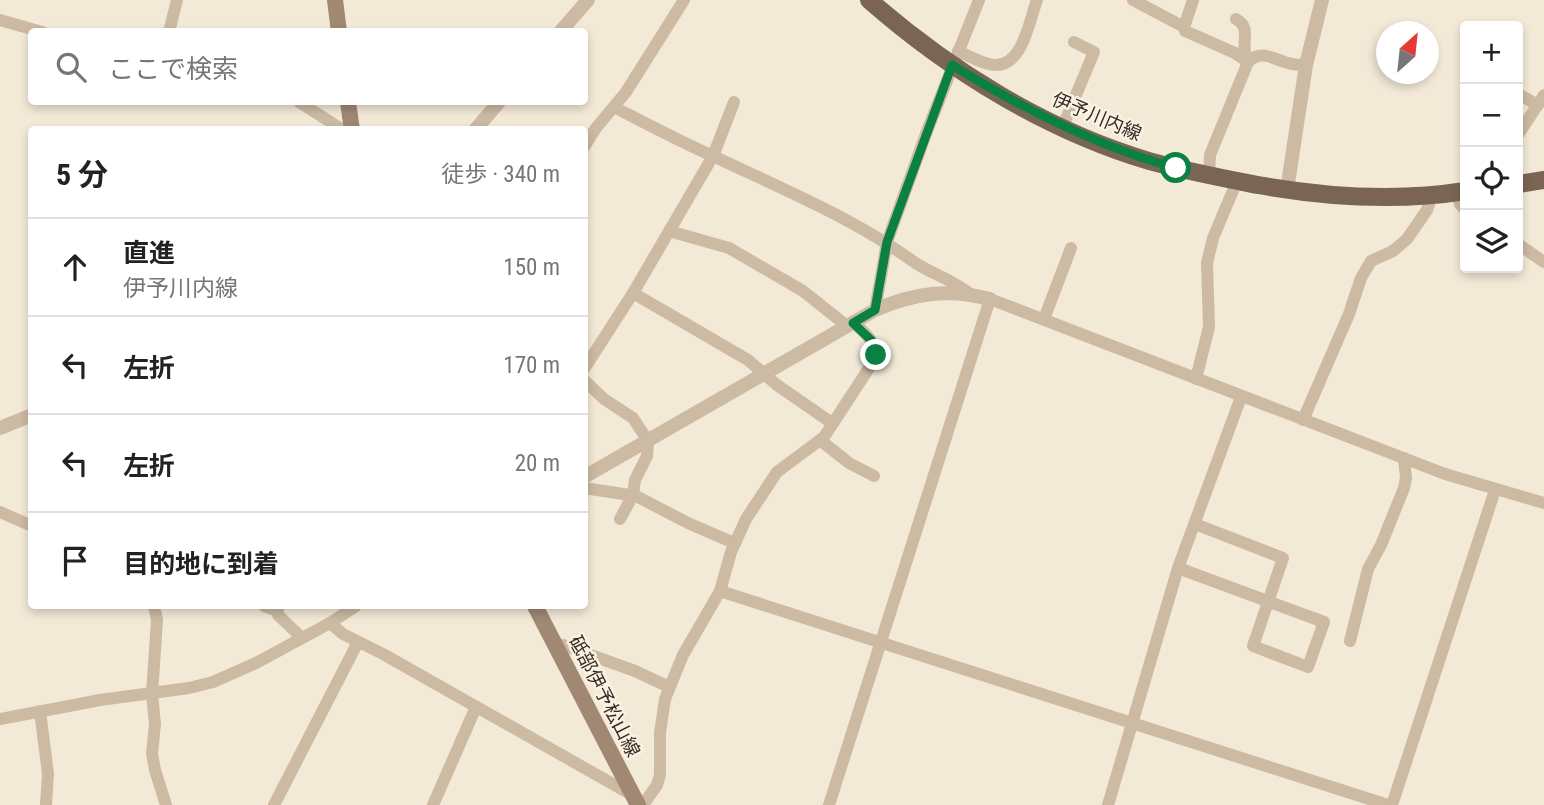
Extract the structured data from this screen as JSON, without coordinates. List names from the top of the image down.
{
  "streets": {
    "main road": ["伊予川内線", "砥部伊予松山線"]
  },
  "north": "top right",
  "page": {
    "map_buttons": ["+", "−"],
    "search": "ここで検索",
    "heading": ["5 分", "徒歩 · 340 m"],
    "list": [
      ["直進", "伊予川内線", "150 m"],
      ["左折", "170 m"],
      ["左折", "20 m"],
      "目的地に到着"
    ]
  }
}
